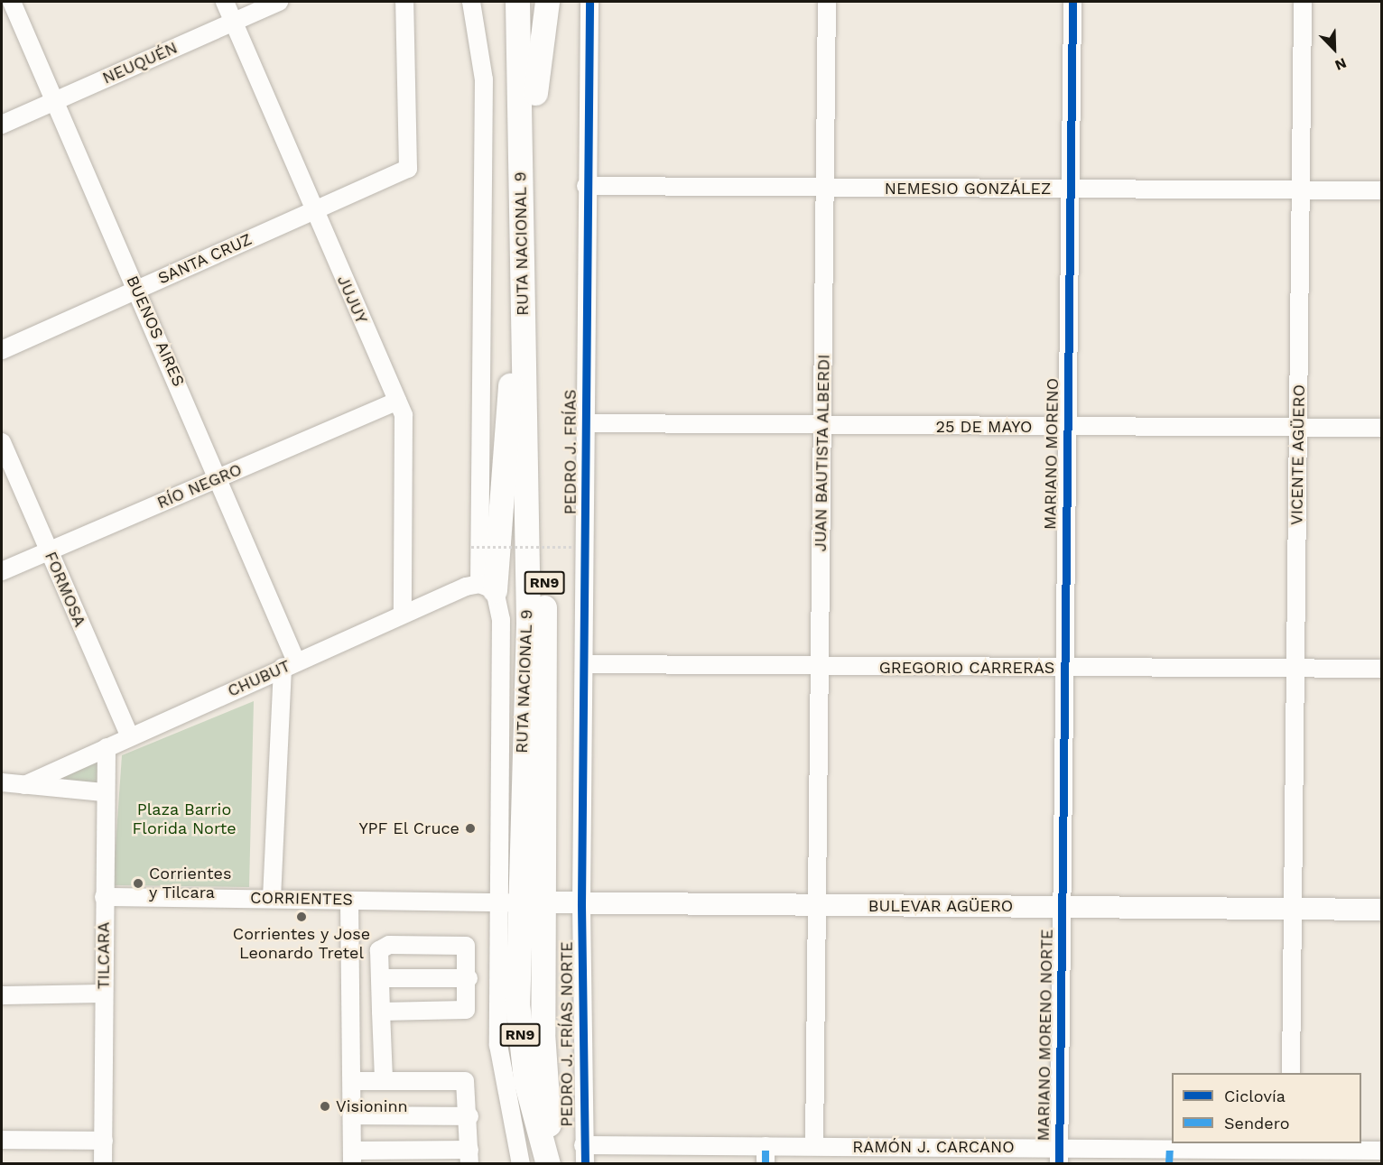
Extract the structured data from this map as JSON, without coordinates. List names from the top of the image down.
{
  "streets": {
    "highway": ["RUTA NACIONAL 9", "RN9"],
    "main road": ["BULEVAR AGÜERO"],
    "street": [
      "NEUQUÉN",
      "NEMESIO GONZÁLEZ",
      "SANTA CRUZ",
      "JUJUY",
      "BUENOS AIRES",
      "25 DE MAYO",
      "PEDRO J. FRÍAS",
      "JUAN BAUTISTA ALBERDI",
      "MARIANO MORENO",
      "VICENTE AGÜERO",
      "RÍO NEGRO",
      "FORMOSA",
      "GREGORIO CARRERAS",
      "CHUBUT",
      "CORRIENTES",
      "TILCARA",
      "PEDRO J. FRÍAS NORTE",
      "MARIANO MORENO NORTE",
      "RAMÓN J. CARCANO"
    ]
  },
  "crossings": [
    ["NEUQUÉN", "JUJUY"],
    ["NEUQUÉN", "BUENOS AIRES"],
    ["NEMESIO GONZÁLEZ", "PEDRO J. FRÍAS"],
    ["NEMESIO GONZÁLEZ", "JUAN BAUTISTA ALBERDI"],
    ["NEMESIO GONZÁLEZ", "MARIANO MORENO"],
    ["NEMESIO GONZÁLEZ", "VICENTE AGÜERO"],
    ["RUTA NACIONAL 9", "CORRIENTES"],
    ["RUTA NACIONAL 9", "BULEVAR AGÜERO"],
    ["SANTA CRUZ", "JUJUY"],
    ["SANTA CRUZ", "BUENOS AIRES"],
    ["JUJUY", "RÍO NEGRO"],
    ["JUJUY", "CHUBUT"],
    ["BUENOS AIRES", "RÍO NEGRO"],
    ["BUENOS AIRES", "CHUBUT"],
    ["25 DE MAYO", "PEDRO J. FRÍAS"],
    ["25 DE MAYO", "JUAN BAUTISTA ALBERDI"],
    ["25 DE MAYO", "MARIANO MORENO"],
    ["25 DE MAYO", "VICENTE AGÜERO"],
    ["PEDRO J. FRÍAS", "GREGORIO CARRERAS"],
    ["PEDRO J. FRÍAS", "BULEVAR AGÜERO"],
    ["PEDRO J. FRÍAS", "PEDRO J. FRÍAS NORTE"],
    ["JUAN BAUTISTA ALBERDI", "GREGORIO CARRERAS"],
    ["JUAN BAUTISTA ALBERDI", "BULEVAR AGÜERO"],
    ["JUAN BAUTISTA ALBERDI", "RAMÓN J. CARCANO"],
    ["MARIANO MORENO", "GREGORIO CARRERAS"],
    ["MARIANO MORENO", "BULEVAR AGÜERO"],
    ["MARIANO MORENO", "MARIANO MORENO NORTE"],
    ["VICENTE AGÜERO", "GREGORIO CARRERAS"],
    ["VICENTE AGÜERO", "BULEVAR AGÜERO"],
    ["RÍO NEGRO", "FORMOSA"],
    ["FORMOSA", "CHUBUT"],
    ["CHUBUT", "TILCARA"],
    ["CORRIENTES", "BULEVAR AGÜERO"],
    ["CORRIENTES", "TILCARA"],
    ["BULEVAR AGÜERO", "PEDRO J. FRÍAS NORTE"],
    ["BULEVAR AGÜERO", "MARIANO MORENO NORTE"],
    ["PEDRO J. FRÍAS NORTE", "RAMÓN J. CARCANO"],
    ["MARIANO MORENO NORTE", "RAMÓN J. CARCANO"]
  ],
  "parks": ["Plaza Barrio Florida Norte"],
  "places": [
    "YPF El Cruce",
    "Corrientes y Tilcara",
    "Corrientes y Jose Leonardo Tretel",
    "Visioninn"
  ],
  "legend": ["Ciclovía", "Sendero"],
  "north": "bottom right"
}
